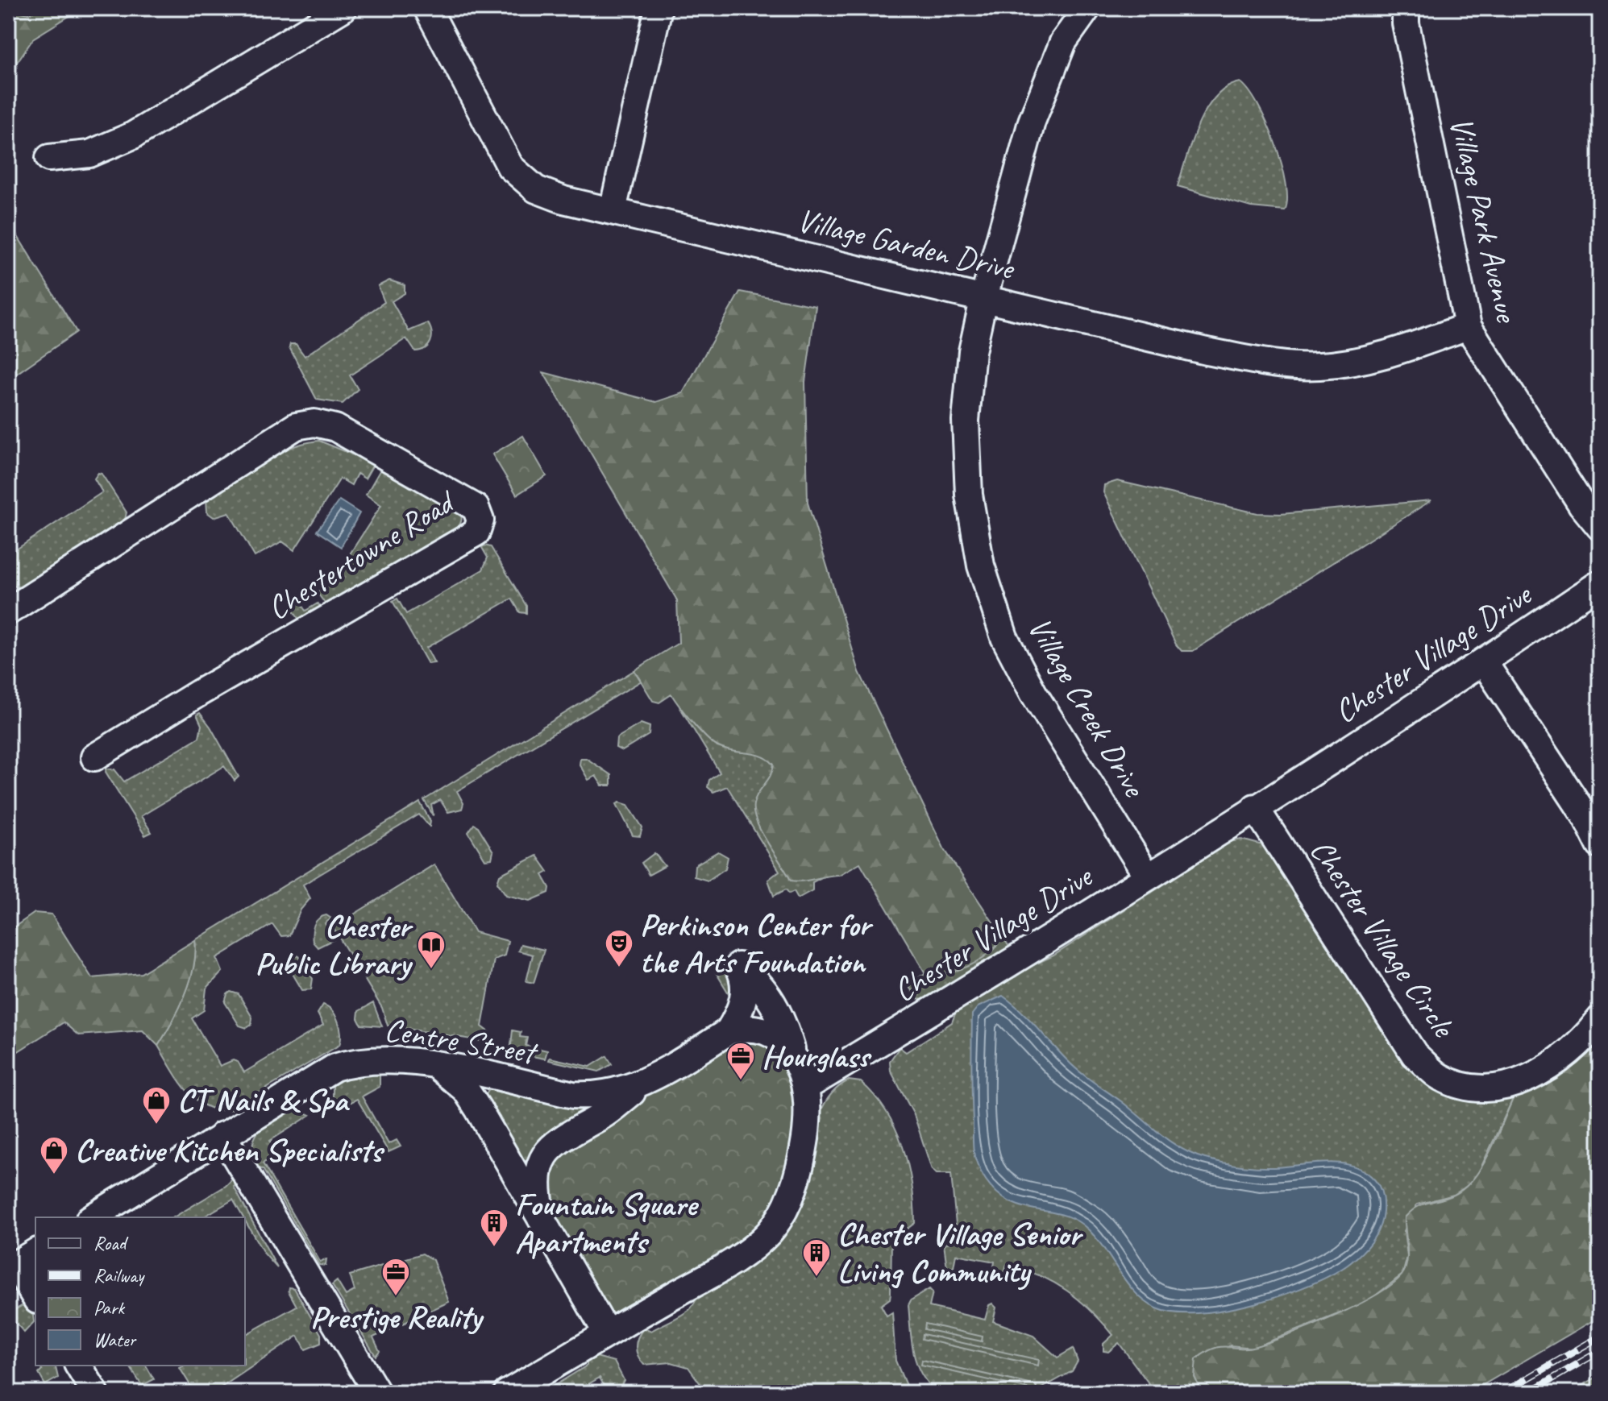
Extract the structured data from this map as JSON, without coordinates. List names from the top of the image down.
{
  "streets": {
    "street": [
      "Village Park Avenue",
      "Village Garden Drive",
      "Chestertowne Road",
      "Chester Village Drive",
      "Village Creek Drive",
      "Chester Village Circle",
      "Centre Street"
    ]
  },
  "crossings": [
    ["Village Park Avenue", "Village Garden Drive"],
    ["Village Garden Drive", "Village Creek Drive"],
    ["Chester Village Drive", "Village Creek Drive"],
    ["Chester Village Drive", "Chester Village Circle"]
  ],
  "places": {
    "theatre": ["Perkinson Center for the Arts Foundation"],
    "library": ["Chester Public Library"],
    "office": ["Hourglass", "Prestige Reality"],
    "shop": ["CT Nails & Spa", "Creative Kitchen Specialists"],
    "building": ["Fountain Square Apartments", "Chester Village Senior Living Community"]
  },
  "legend": [
    "Road",
    "Railway",
    "Park",
    "Water"
  ]
}
